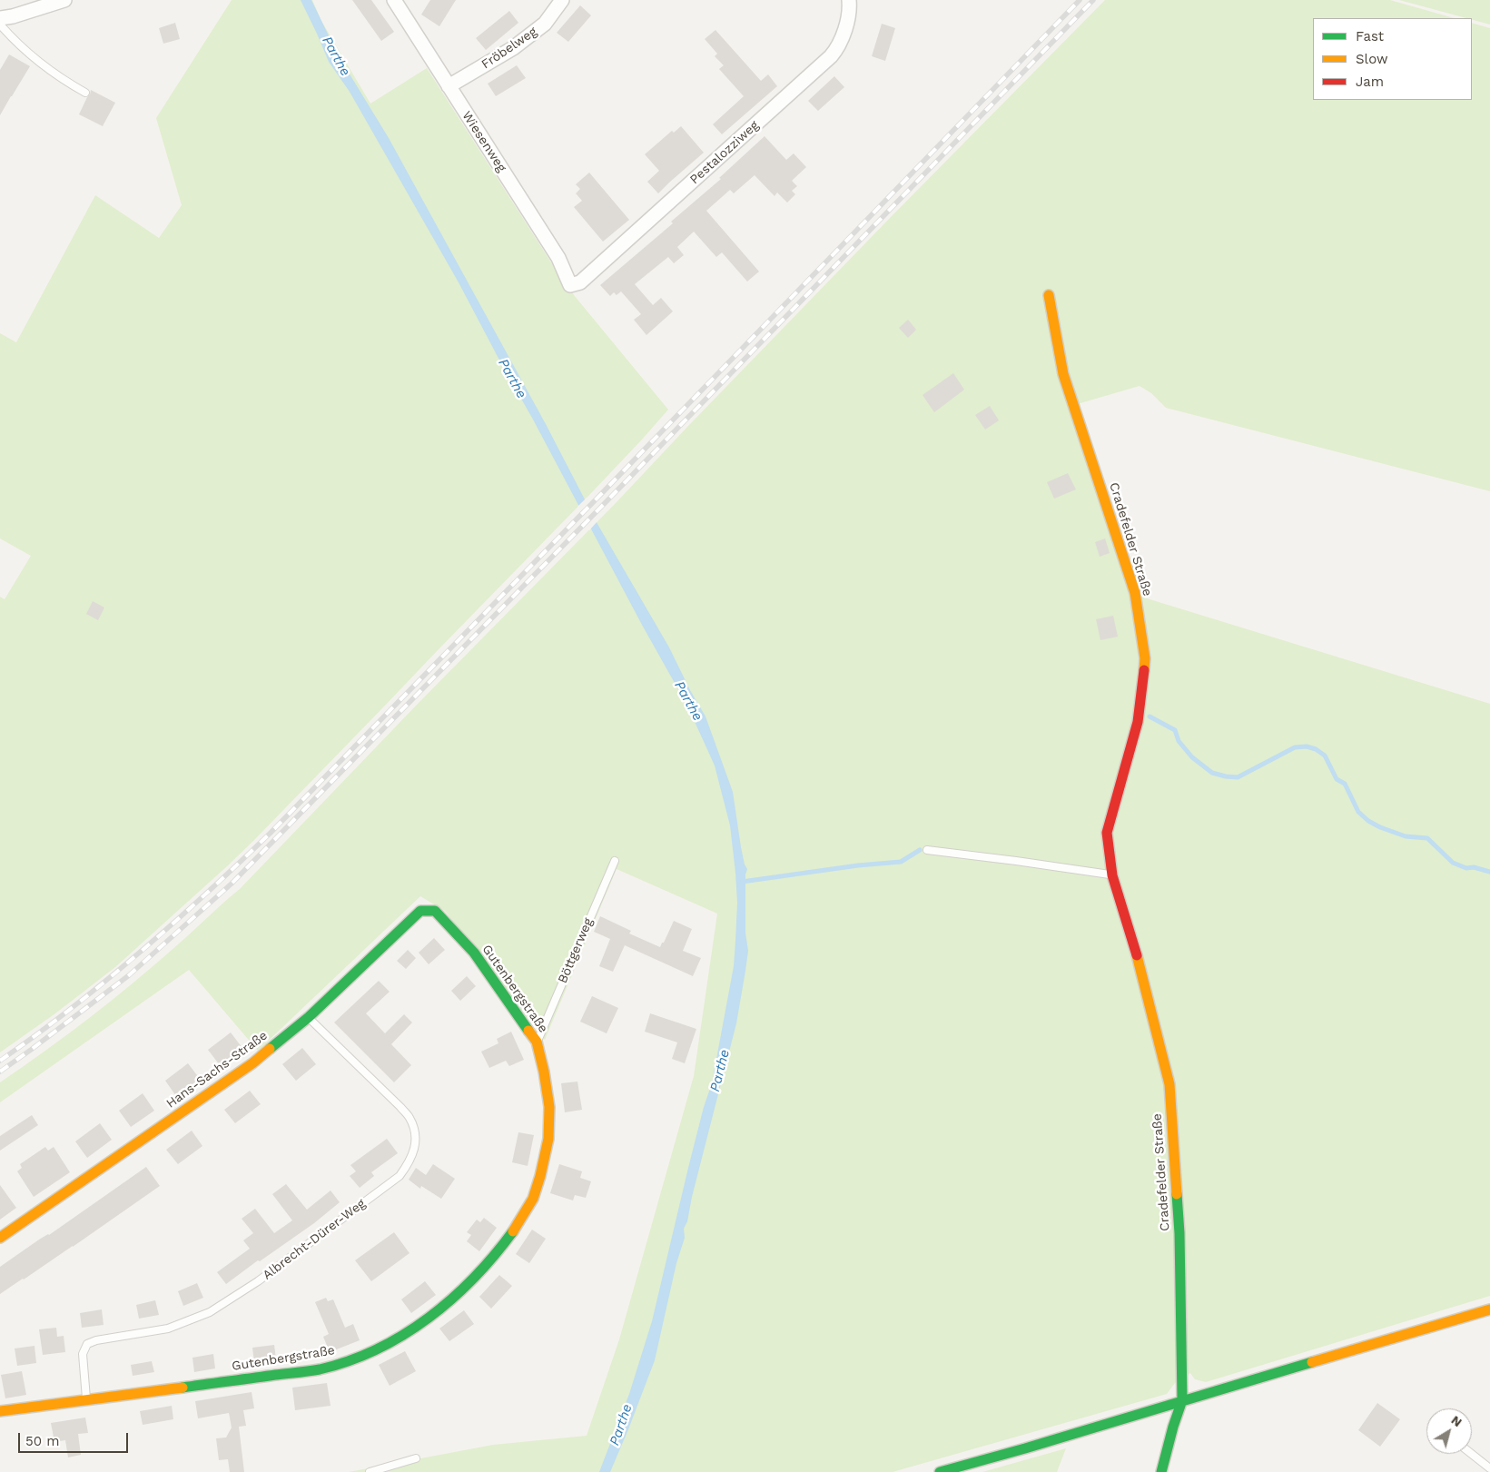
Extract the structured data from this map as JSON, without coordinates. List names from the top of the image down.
{
  "streets": {
    "street": [
      "Fröbelweg",
      "Wiesenweg",
      "Pestalozziweg",
      "Cradefelder Straße",
      "Gutenbergstraße",
      "Hans-Sachs-Straße"
    ],
    "lane": ["Böttgerweg", "Albrecht-Dürer-Weg"]
  },
  "crossings": [
    ["Fröbelweg", "Wiesenweg"],
    ["Wiesenweg", "Pestalozziweg"],
    ["Böttgerweg", "Gutenbergstraße"],
    ["Gutenbergstraße", "Hans-Sachs-Straße"],
    ["Gutenbergstraße", "Albrecht-Dürer-Weg"],
    ["Hans-Sachs-Straße", "Albrecht-Dürer-Weg"]
  ],
  "water": ["Parthe"],
  "legend": ["Fast", "Slow", "Jam"],
  "scale_bar": "50 m",
  "north": "top right"
}
